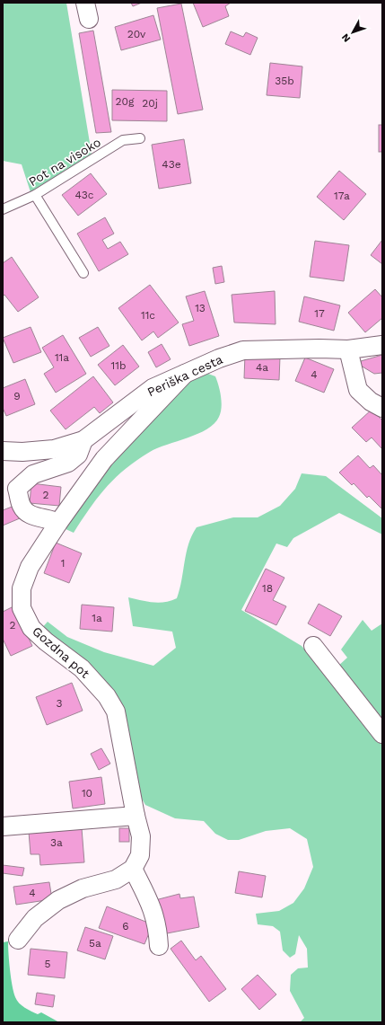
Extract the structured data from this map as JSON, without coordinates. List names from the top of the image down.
{
  "streets": {
    "street": ["Periška cesta", "Gozdna pot"],
    "lane": ["Pot na visoko"]
  },
  "crossings": [
    ["Periška cesta", "Gozdna pot"]
  ],
  "house_numbers": [
    "20v",
    "35b",
    "20g",
    "20j",
    "43e",
    "43c",
    "17a",
    "13",
    "17",
    "11c",
    "11a",
    "11b",
    "4a",
    "4",
    "9",
    "2",
    "1",
    "18",
    "1a",
    "2",
    "3",
    "10",
    "3a",
    "4",
    "6",
    "5a",
    "5"
  ],
  "north": "bottom left"
}
